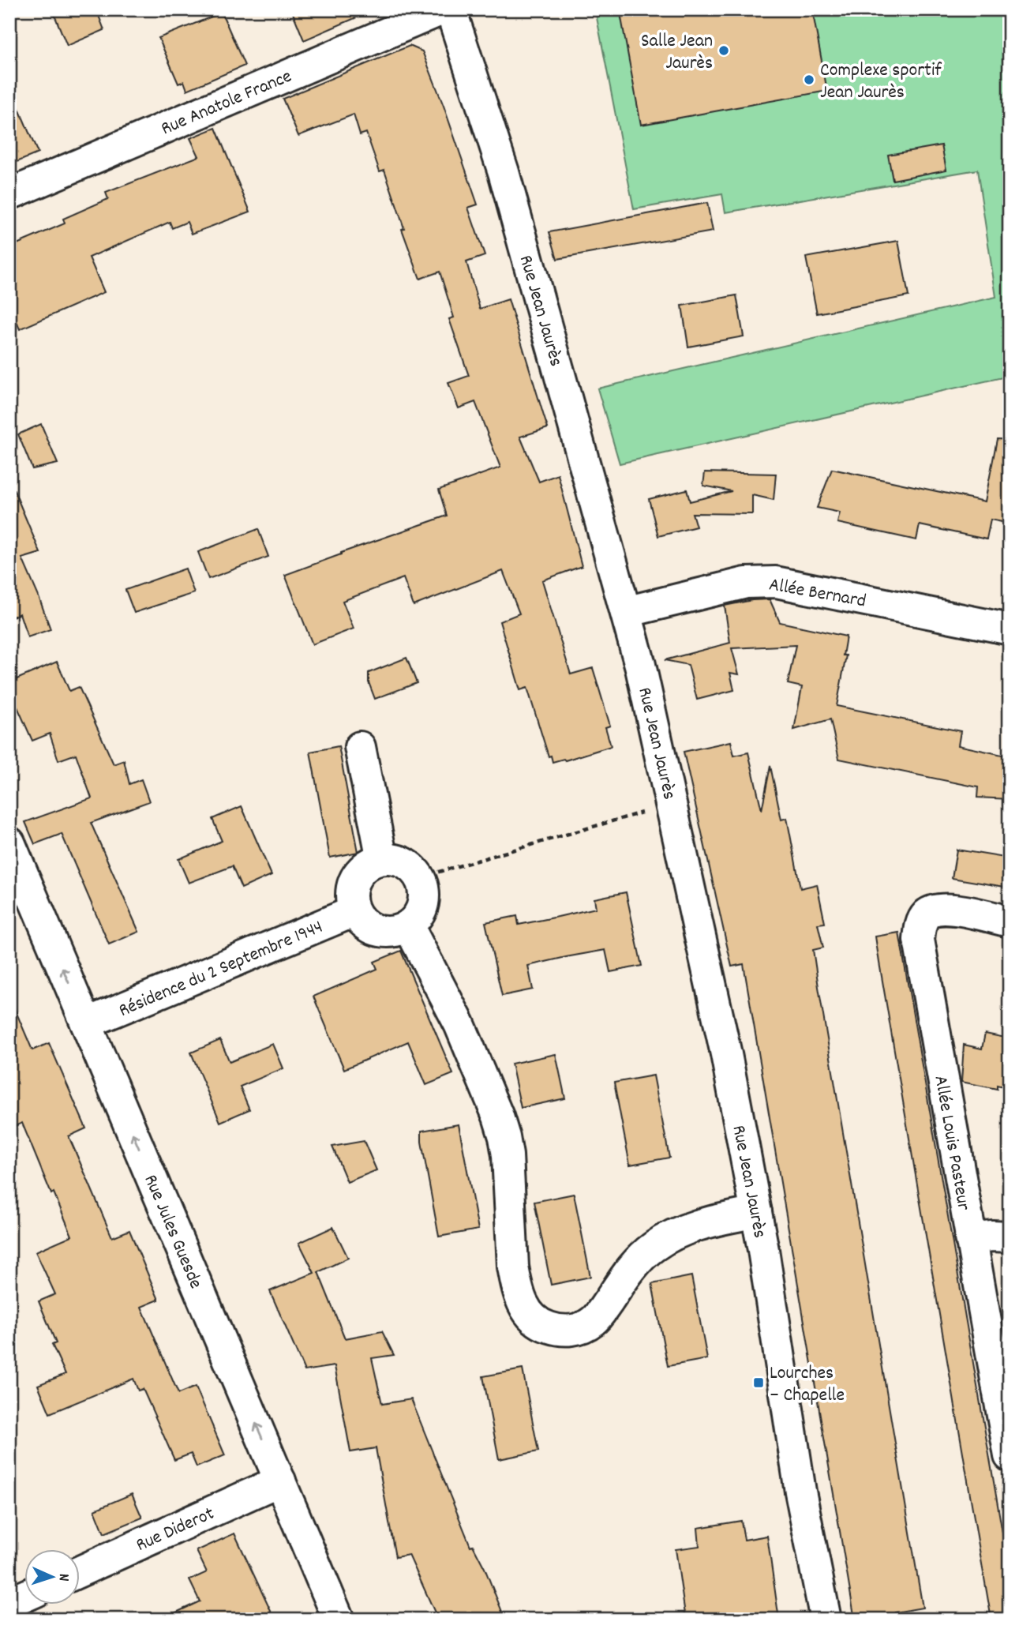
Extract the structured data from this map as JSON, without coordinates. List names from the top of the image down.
{
  "streets": {
    "street": [
      "Rue Anatole France",
      "Rue Jean Jaurès",
      "Allée Bernard",
      "Résidence du 2 Septembre 1944",
      "Allée Louis Pasteur",
      "Rue Jules Guesde",
      "Rue Diderot"
    ]
  },
  "crossings": [
    ["Rue Jean Jaurès", "Allée Bernard"],
    ["Résidence du 2 Septembre 1944", "Rue Jules Guesde"],
    ["Rue Jules Guesde", "Rue Diderot"]
  ],
  "one_way": ["Rue Jules Guesde"],
  "places": {
    "other": ["Salle Jean Jaurès", "Complexe sportif Jean Jaurès"],
    "transit": ["Lourches – Chapelle"]
  },
  "north": "right"
}
